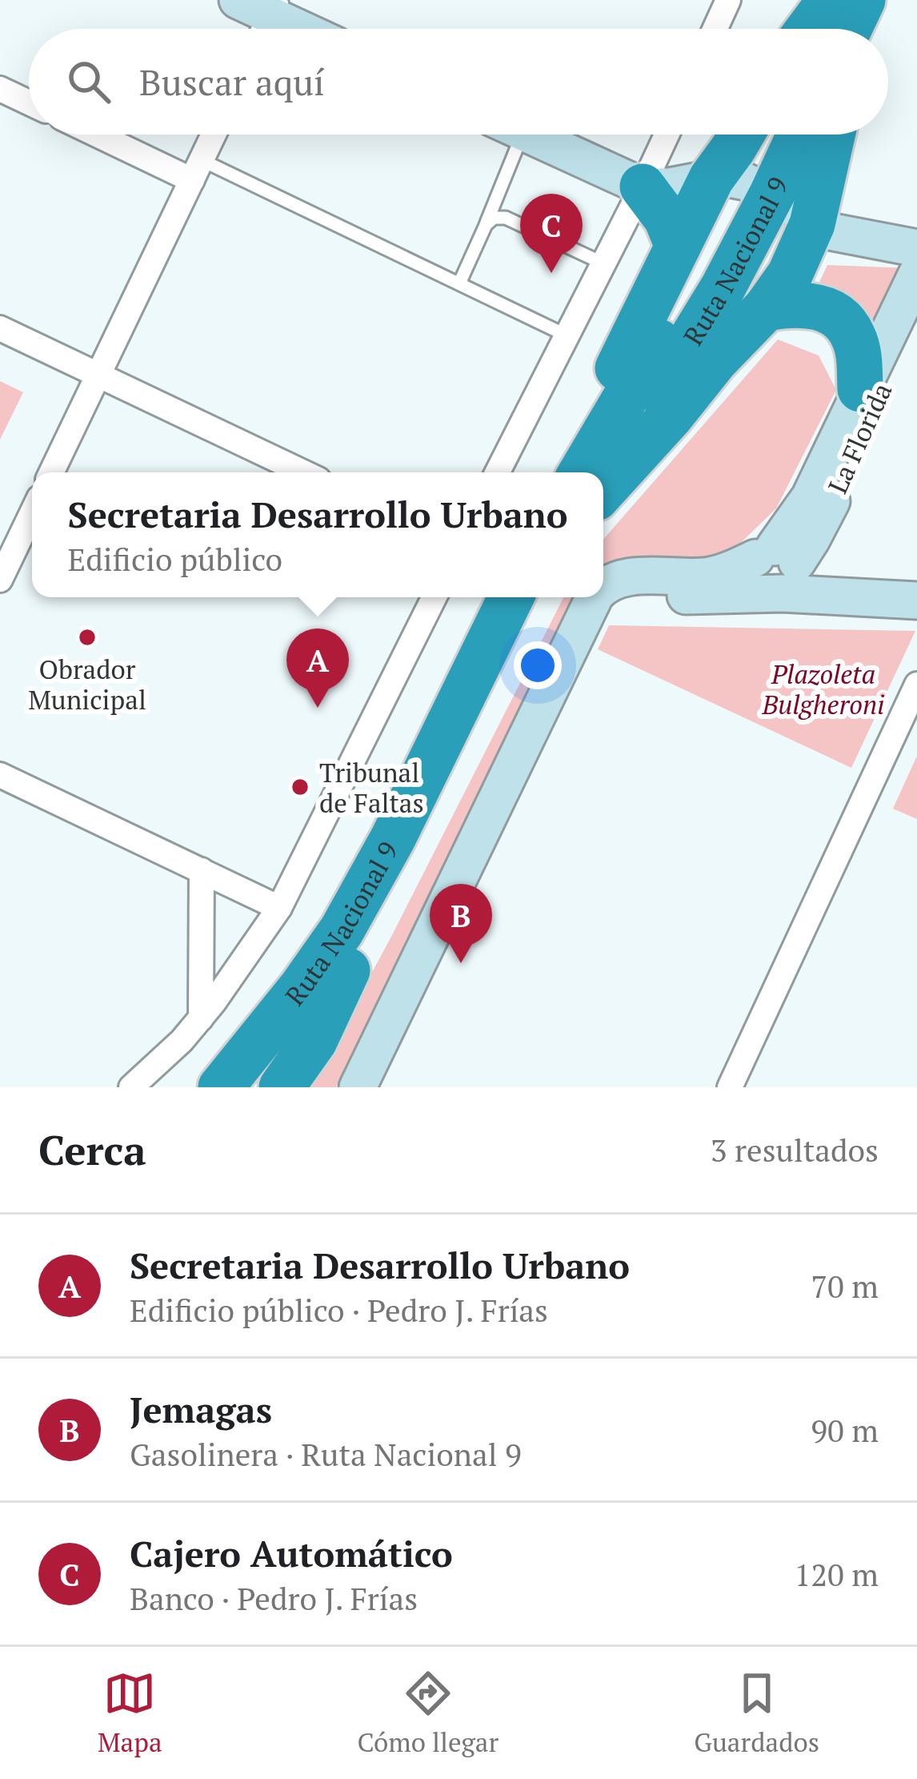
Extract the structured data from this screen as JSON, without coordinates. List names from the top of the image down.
{
  "streets": {
    "highway": ["Ruta Nacional 9"],
    "street": ["La Florida"]
  },
  "parks": ["Plazoleta Bulgheroni"],
  "places": ["Obrador Municipal", "Tribunal de Faltas"],
  "page": {
    "search": "Buscar aquí",
    "pins": ["C", "A", "B"],
    "popup": ["Secretaria Desarrollo Urbano", "Edificio público"],
    "heading": ["Cerca", "3 resultados"],
    "list": [
      {
        "mark": "A",
        "name": "Secretaria Desarrollo Urbano",
        "note": "Edificio público · Pedro J. Frías",
        "value": "70 m"
      },
      {
        "mark": "B",
        "name": "Jemagas",
        "note": "Gasolinera · Ruta Nacional 9",
        "value": "90 m"
      },
      {
        "mark": "C",
        "name": "Cajero Automático",
        "note": "Banco · Pedro J. Frías",
        "value": "120 m"
      }
    ],
    "nav": ["Mapa", "Cómo llegar", "Guardados"]
  }
}
